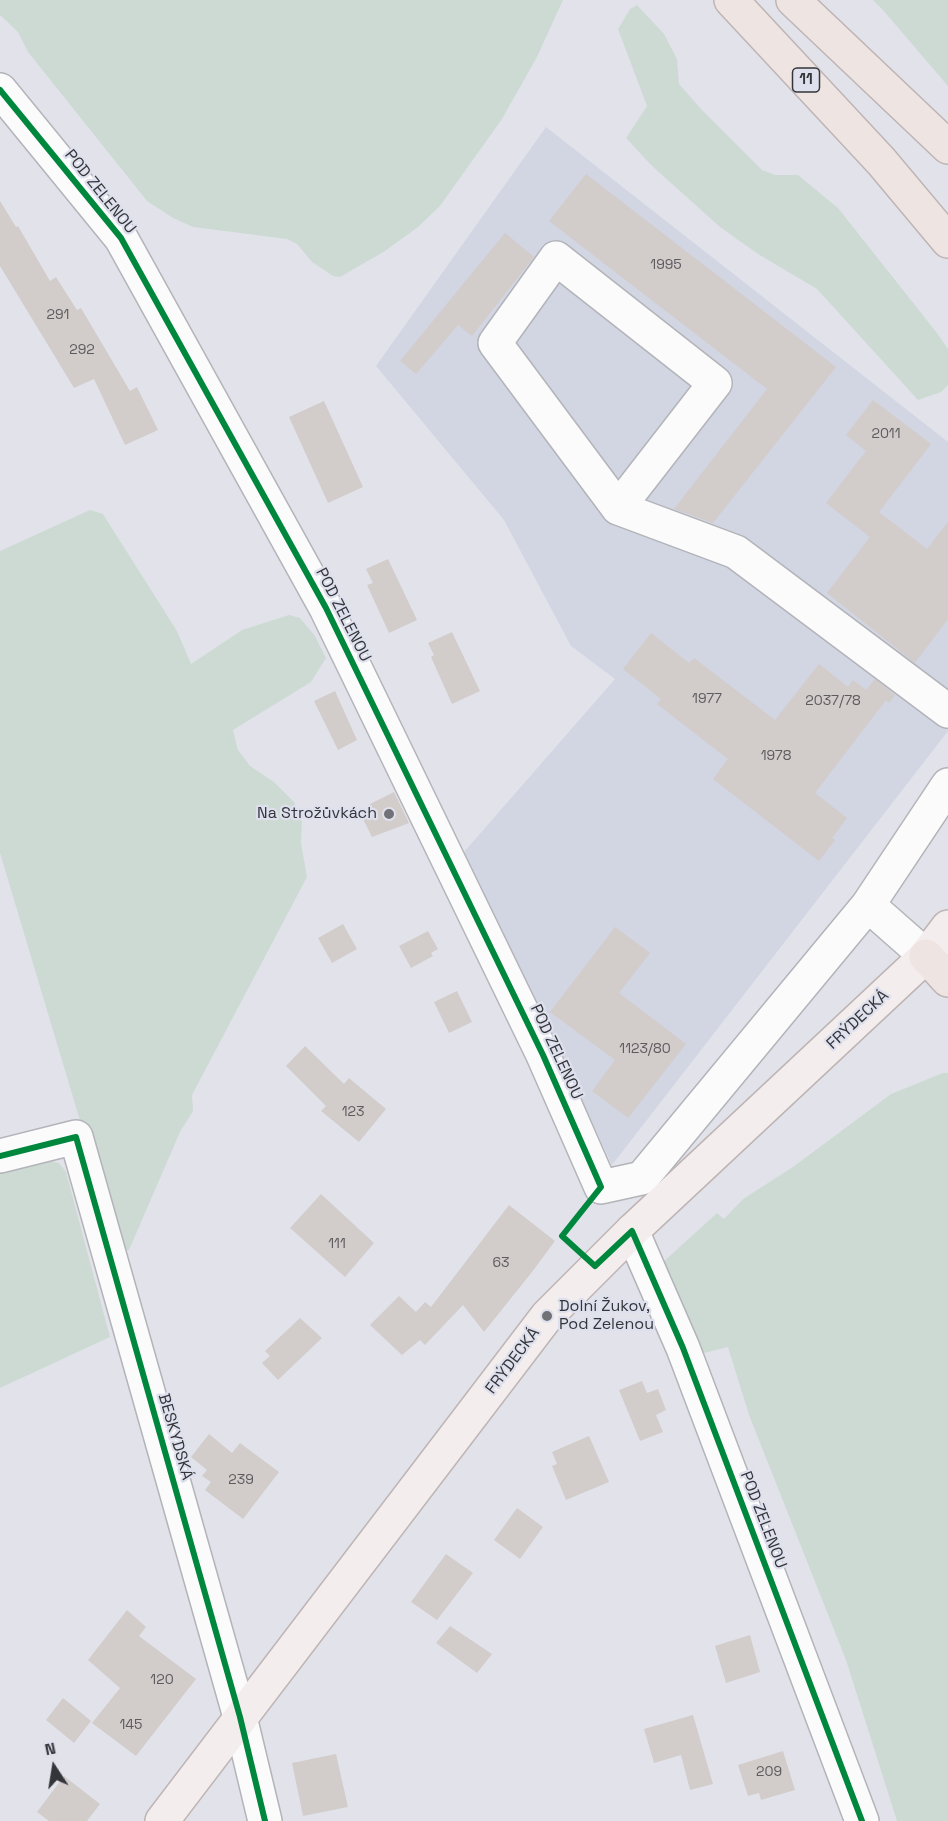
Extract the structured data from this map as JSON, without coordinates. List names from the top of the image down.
{
  "streets": {
    "highway": ["11"],
    "main road": ["FRÝDECKÁ"],
    "street": ["POD ZELENOU", "BESKYDSKÁ"]
  },
  "crossings": [
    ["POD ZELENOU", "FRÝDECKÁ"],
    ["FRÝDECKÁ", "BESKYDSKÁ"]
  ],
  "places": ["Na Strožůvkách", "Dolní Žukov, Pod Zelenou"],
  "house_numbers": [
    "1995",
    "291",
    "292",
    "2011",
    "1977",
    "2037/78",
    "1978",
    "1123/80",
    "123",
    "111",
    "63",
    "239",
    "120",
    "145",
    "209"
  ],
  "north": "top"
}
